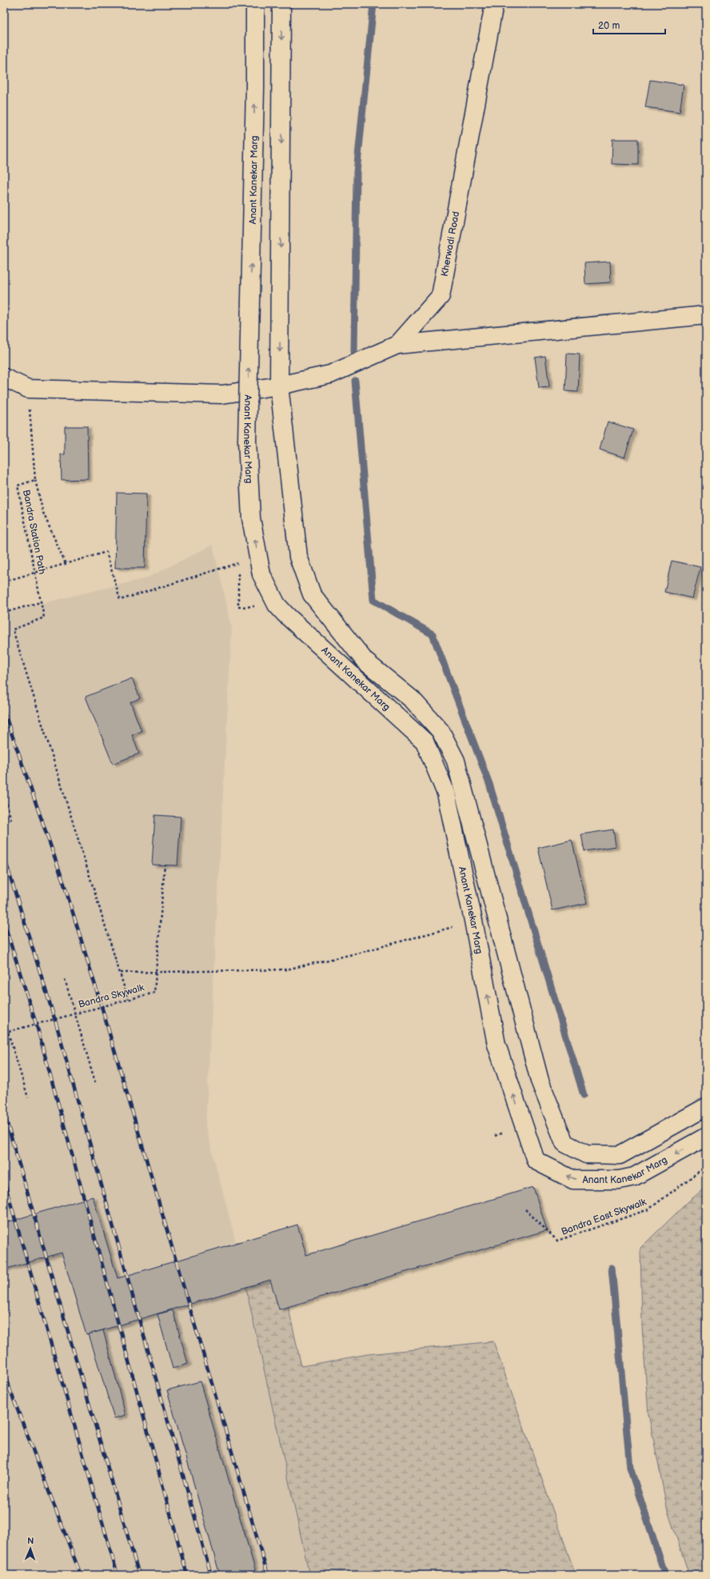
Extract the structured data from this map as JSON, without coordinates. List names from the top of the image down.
{
  "streets": {
    "street": ["Anant Kanekar Marg", "Kherwadi Road"],
    "path": ["Bandra Station Path", "Bandra Skywalk", "Bandra East Skywalk"]
  },
  "crossings": [
    ["Anant Kanekar Marg", "Kherwadi Road"],
    ["Kherwadi Road", "Bandra Station Path"]
  ],
  "scale_bar": "20 m",
  "north": "top"
}
